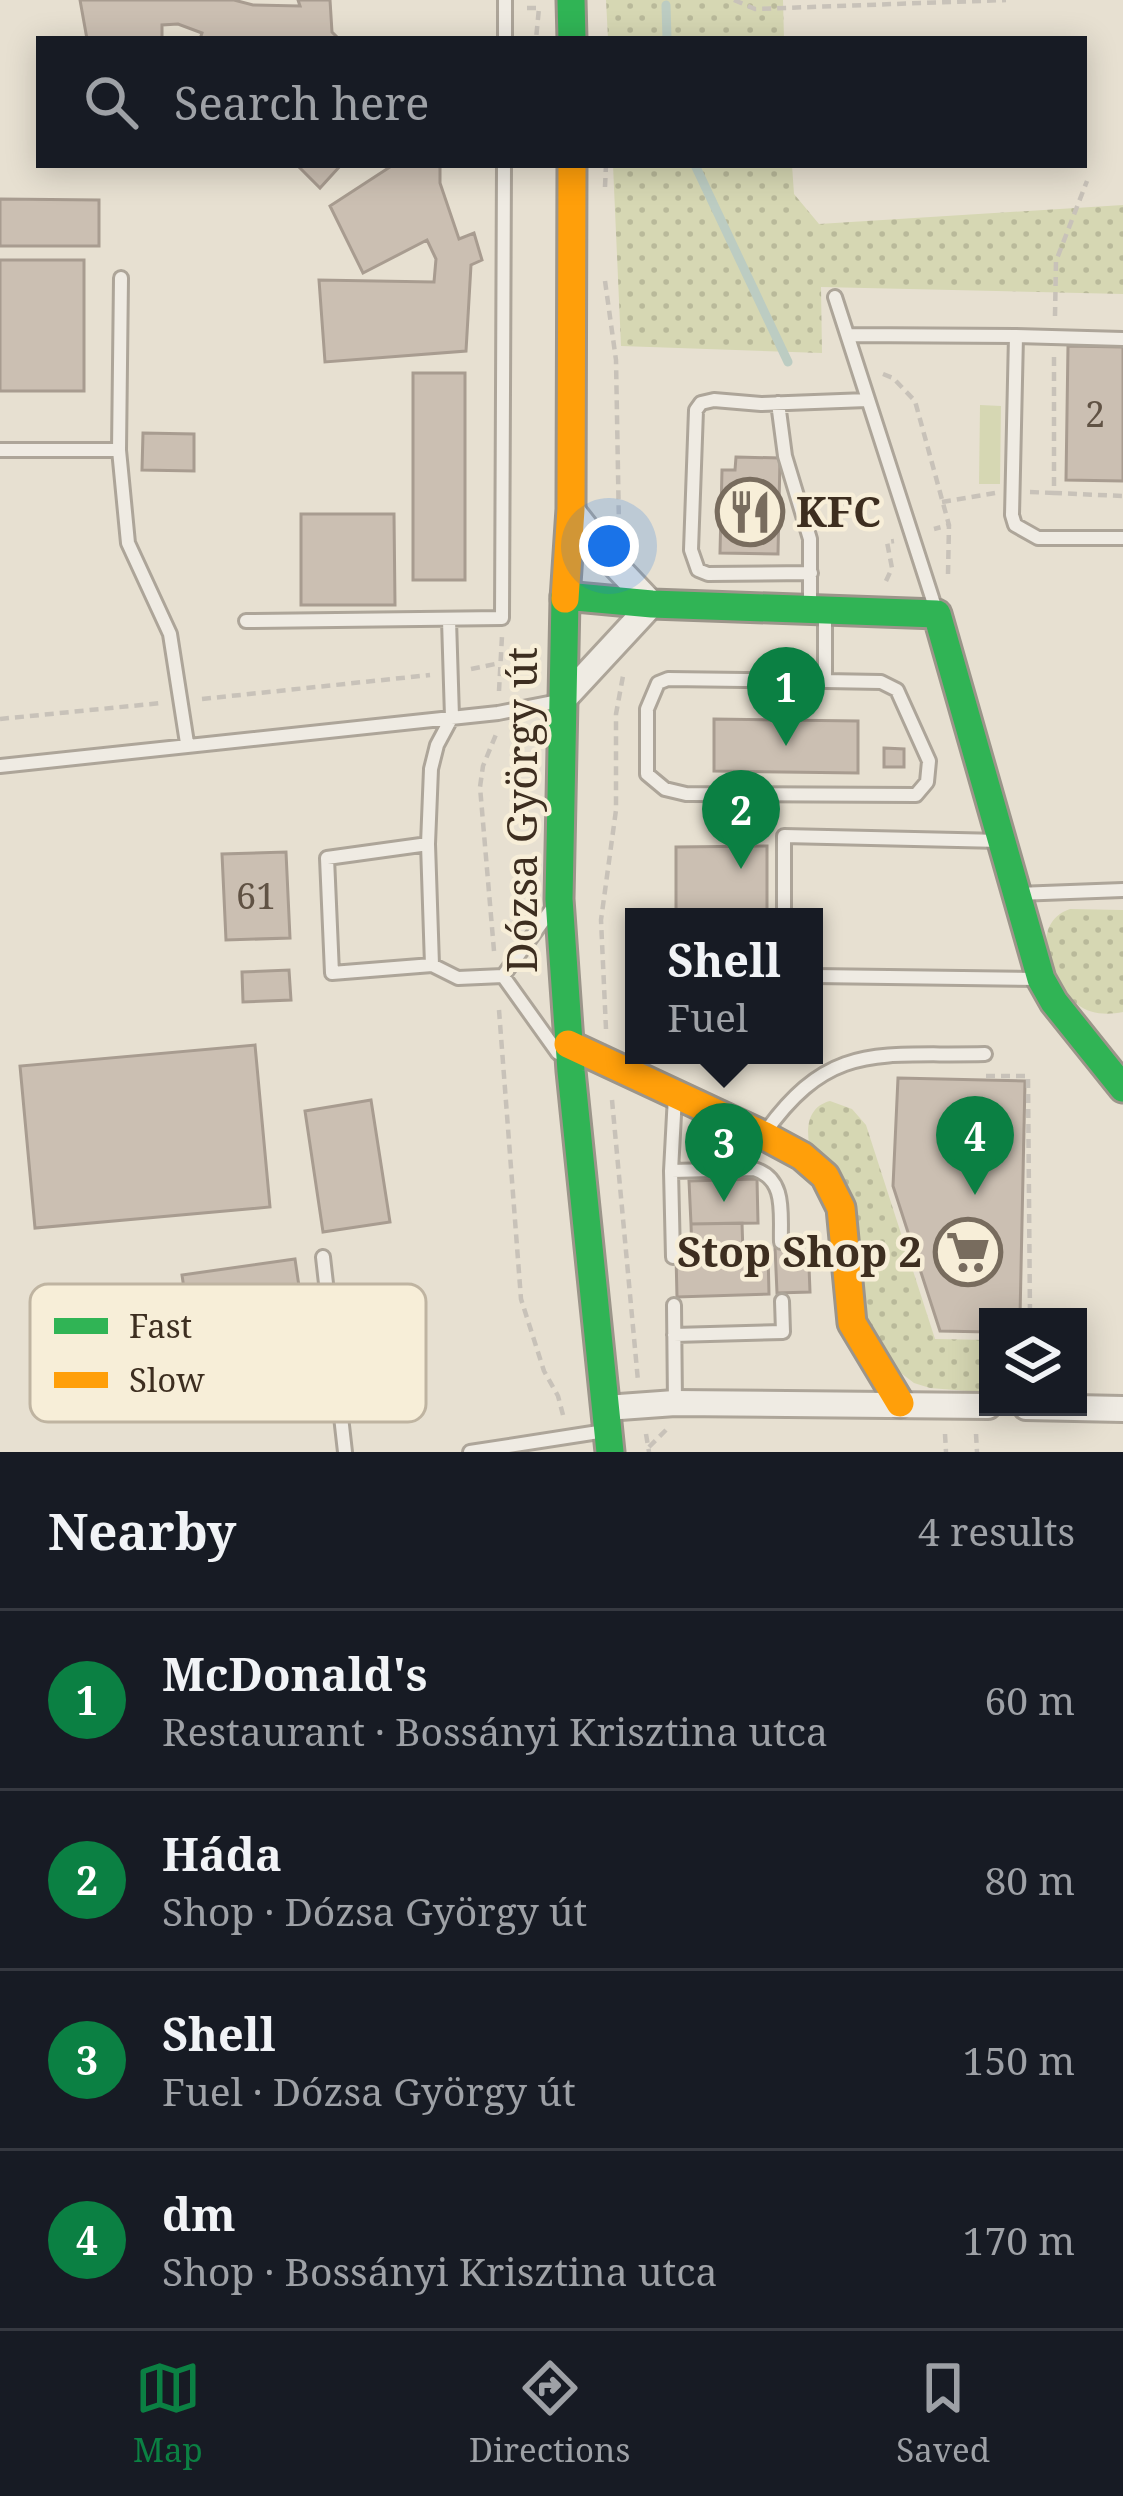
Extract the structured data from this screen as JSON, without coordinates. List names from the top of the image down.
{
  "streets": {
    "street": ["Dózsa György út"]
  },
  "places": {
    "restaurant": ["KFC"],
    "supermarket": ["Stop Shop 2"]
  },
  "house_numbers": ["2", "61"],
  "legend": ["Fast", "Slow"],
  "page": {
    "search": "Search here",
    "pins": [
      "1",
      "2",
      "4",
      "3"
    ],
    "popup": ["Shell", "Fuel"],
    "heading": ["Nearby", "4 results"],
    "list": [
      {
        "mark": "1",
        "name": "McDonald's",
        "note": "Restaurant · Bossányi Krisztina utca",
        "value": "60 m"
      },
      {
        "mark": "2",
        "name": "Háda",
        "note": "Shop · Dózsa György út",
        "value": "80 m"
      },
      {
        "mark": "3",
        "name": "Shell",
        "note": "Fuel · Dózsa György út",
        "value": "150 m"
      },
      {
        "mark": "4",
        "name": "dm",
        "note": "Shop · Bossányi Krisztina utca",
        "value": "170 m"
      }
    ],
    "nav": ["Map", "Directions", "Saved"]
  }
}
